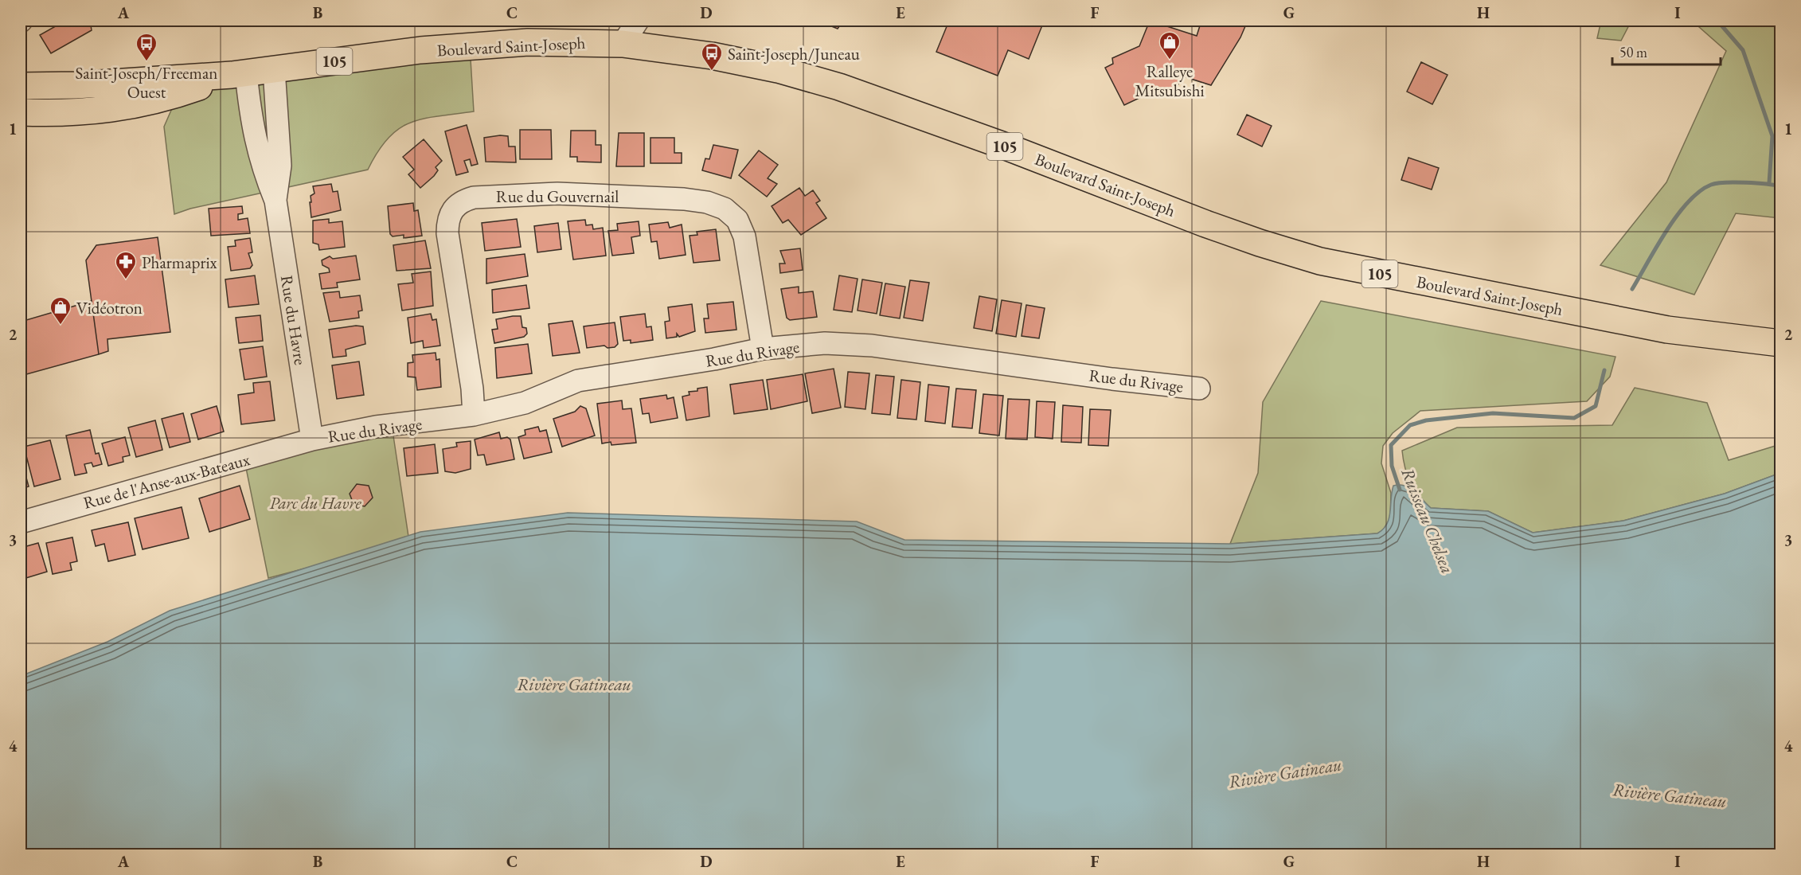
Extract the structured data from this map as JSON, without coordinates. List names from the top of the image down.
{
  "streets": {
    "main road": ["Boulevard Saint-Joseph", "105"],
    "street": [
      "Rue du Gouvernail",
      "Rue du Havre",
      "Rue du Rivage",
      "Rue de l'Anse-aux-Bateaux"
    ]
  },
  "crossings": [
    ["Boulevard Saint-Joseph", "Rue du Havre"],
    ["Rue du Gouvernail", "Rue du Rivage"],
    ["Rue du Havre", "Rue du Rivage"],
    ["Rue du Havre", "Rue de l'Anse-aux-Bateaux"],
    ["Rue du Rivage", "Rue de l'Anse-aux-Bateaux"]
  ],
  "water": ["Ruisseau Chelsea", "Rivière Gatineau"],
  "parks": ["Parc du Havre"],
  "places": {
    "shop": ["Ralleye Mitsubishi", "Vidéotron"],
    "bus stop": ["Saint-Joseph/Freeman Ouest", "Saint-Joseph/Juneau"],
    "pharmacy": ["Pharmaprix"]
  },
  "scale_bar": "50 m",
  "grid": {
    "columns": [
      "A",
      "B",
      "C",
      "D",
      "E",
      "F",
      "G",
      "H",
      "I"
    ],
    "rows": [
      "1",
      "2",
      "3",
      "4"
    ]
  }
}
